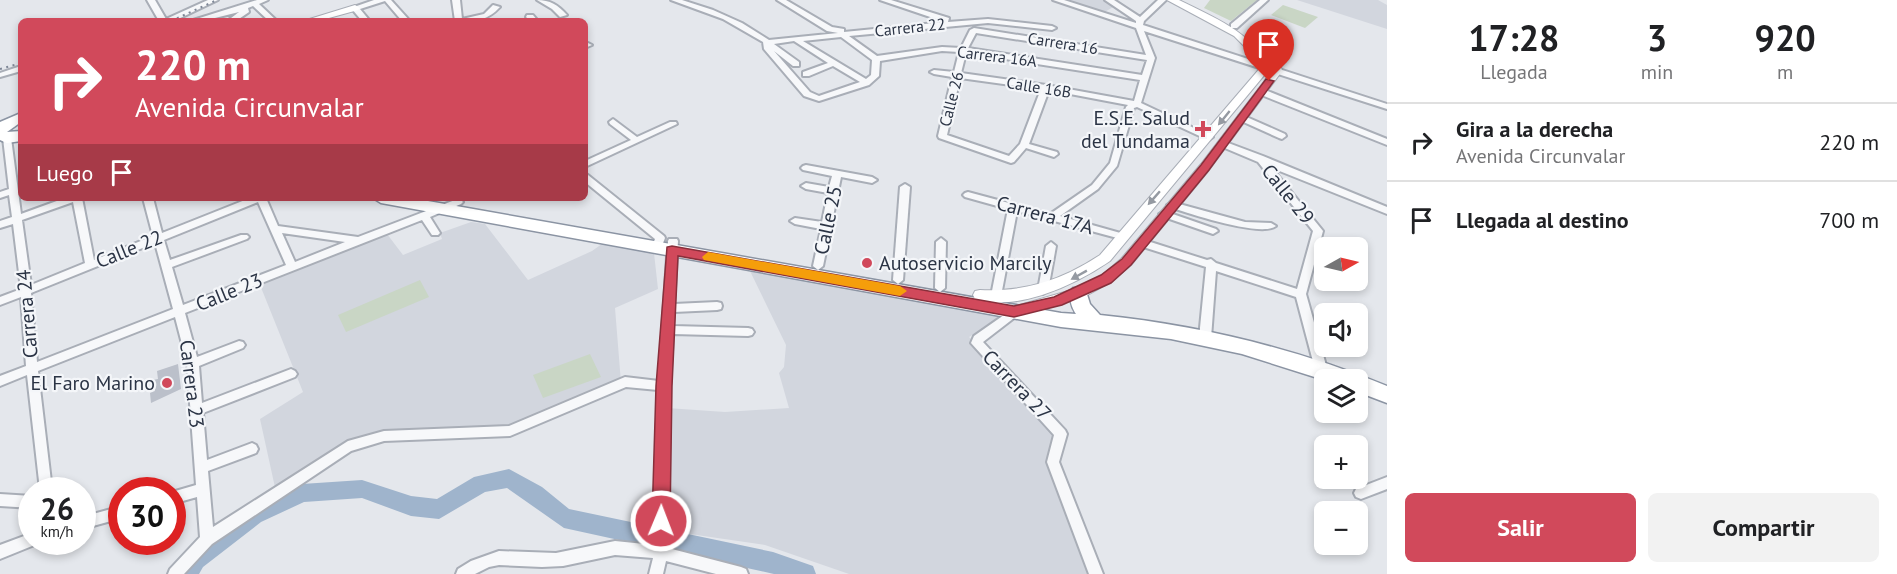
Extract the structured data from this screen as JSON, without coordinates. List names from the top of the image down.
{
  "streets": {
    "street": [
      "Carrera 22",
      "Carrera 16",
      "Carrera 16A",
      "Calle 16B",
      "Calle 26",
      "Calle 29",
      "Carrera 17A",
      "Calle 25",
      "Calle 22",
      "Calle 23",
      "Carrera 24",
      "Carrera 23",
      "Carrera 27"
    ]
  },
  "crossings": [
    ["Carrera 16", "Calle 26"],
    ["Carrera 16A", "Calle 26"],
    ["Calle 16B", "Calle 26"],
    ["Calle 22", "Carrera 24"],
    ["Calle 22", "Carrera 23"],
    ["Calle 23", "Carrera 24"],
    ["Calle 23", "Carrera 23"]
  ],
  "places": {
    "health": ["E.S.E. Salud del Tundama"],
    "other": ["Autoservicio Marcily", "El Faro Marino"]
  },
  "north": "right",
  "page": {
    "eta": [
      "17:28",
      "Llegada",
      "3",
      "min",
      "920",
      "m"
    ],
    "turn": ["220 m", "Avenida Circunvalar"],
    "list": [
      {
        "name": "Gira a la derecha",
        "note": "Avenida Circunvalar",
        "value": "220 m"
      },
      {
        "name": "Llegada al destino",
        "value": "700 m"
      }
    ],
    "then": "Luego",
    "map_buttons": ["+", "−"],
    "speed": "26 km/h",
    "limit": "30",
    "buttons": ["Salir", "Compartir"]
  }
}
